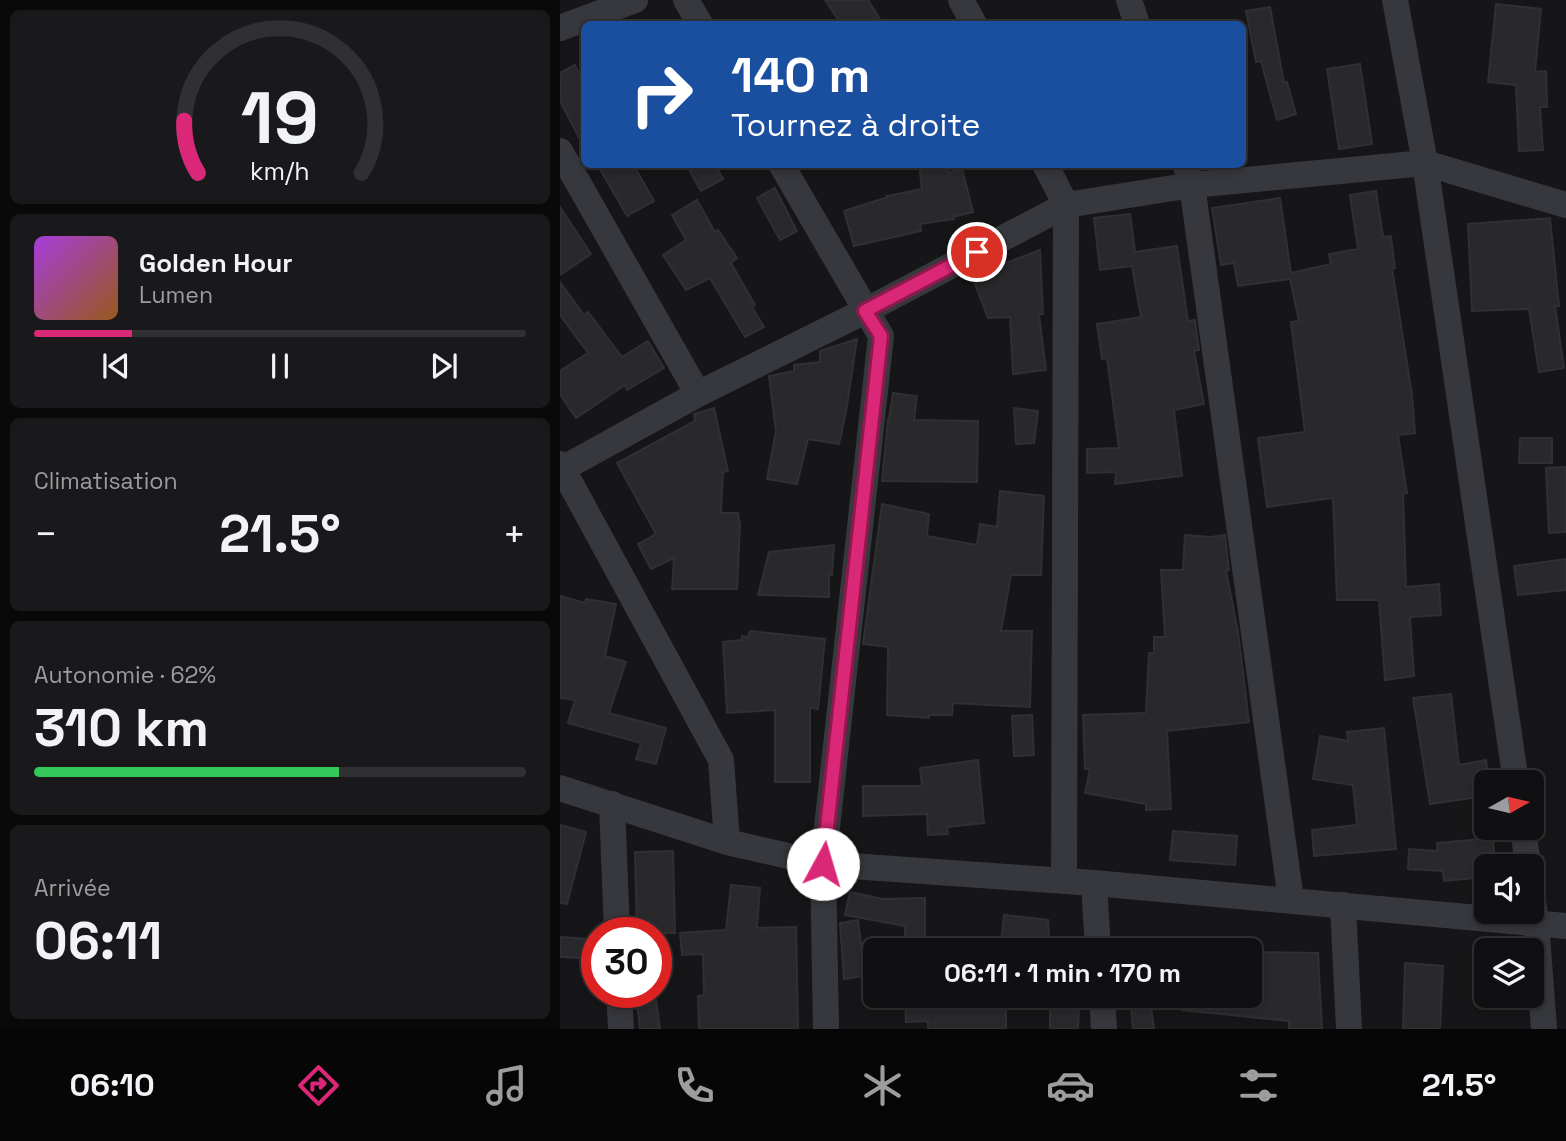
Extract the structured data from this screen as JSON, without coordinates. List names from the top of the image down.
{
  "north": "right",
  "page": {
    "turn": ["140 m", "Tournez à droite"],
    "song": ["Golden Hour", "Lumen"],
    "tile": [
      "Climatisation",
      ["Autonomie · 62%", "310 km"],
      ["Arrivée", "06:11"]
    ],
    "heat": ["−", "21.5°", "+"],
    "limit": "30",
    "trip": "06:11 · 1 min · 170 m",
    "tabs": ["06:10", "21.5°"],
    "gauge": ["19", "km/h"]
  }
}
